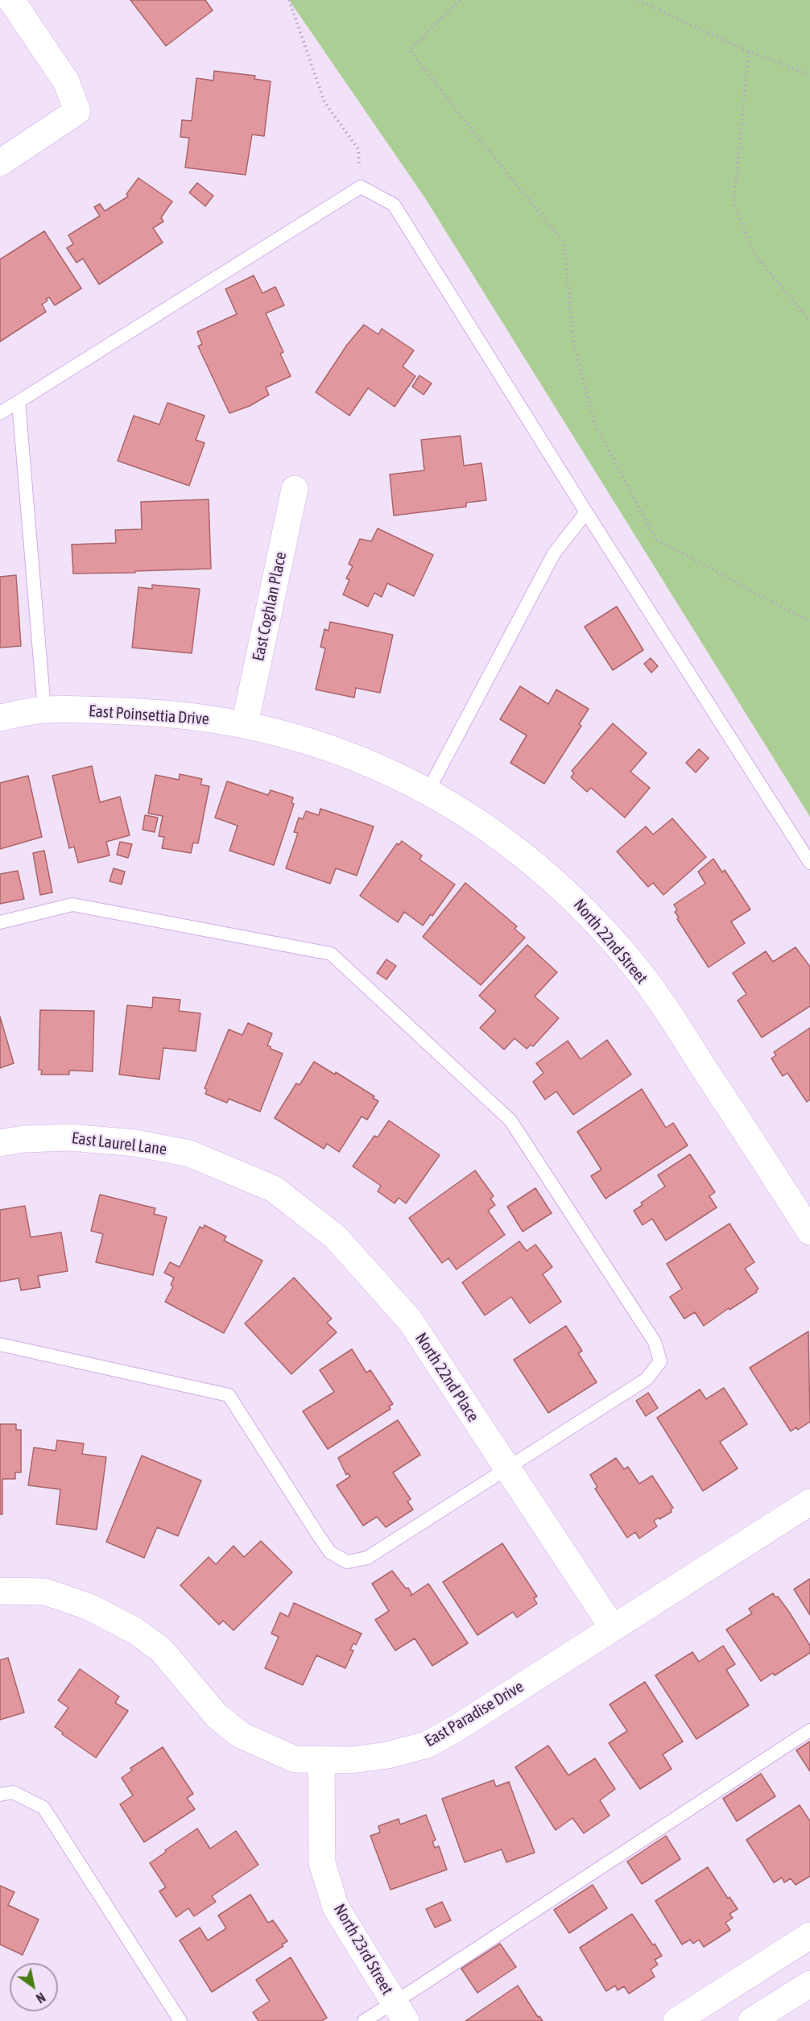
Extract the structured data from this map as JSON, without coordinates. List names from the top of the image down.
{
  "streets": {
    "street": [
      "East Coghlan Place",
      "East Poinsettia Drive",
      "North 22nd Street",
      "East Laurel Lane",
      "North 22nd Place",
      "East Paradise Drive",
      "North 23rd Street"
    ]
  },
  "crossings": [
    ["East Coghlan Place", "East Poinsettia Drive"],
    ["East Poinsettia Drive", "North 22nd Street"],
    ["East Laurel Lane", "North 22nd Place"],
    ["North 22nd Place", "East Paradise Drive"],
    ["East Paradise Drive", "North 23rd Street"]
  ],
  "north": "bottom right"
}
